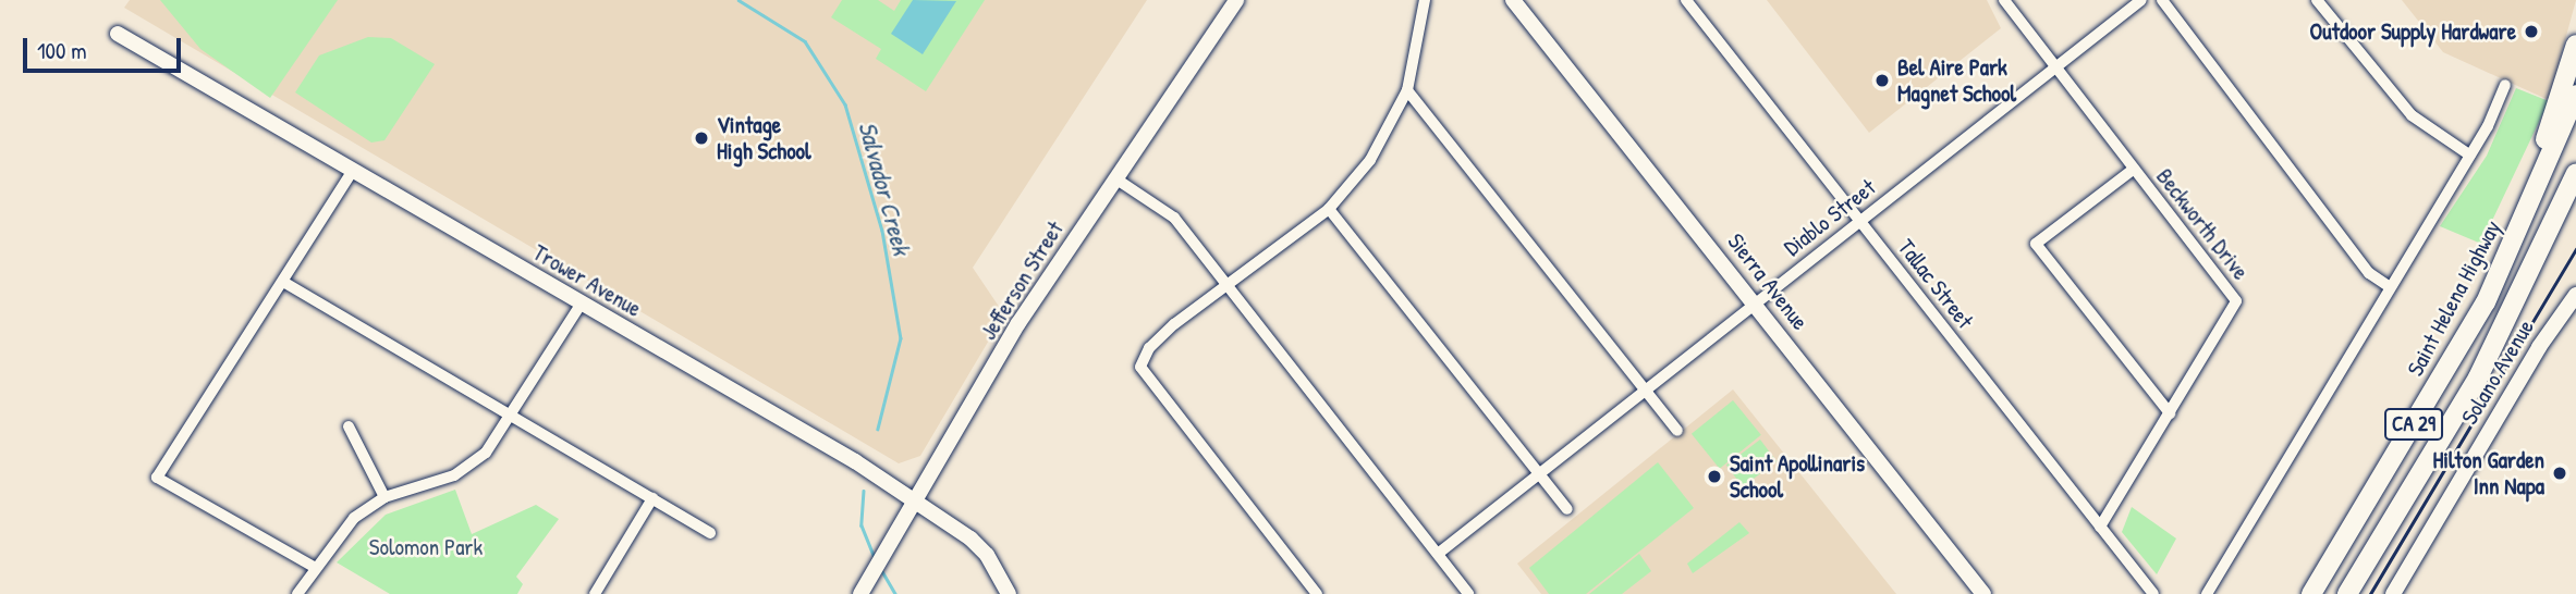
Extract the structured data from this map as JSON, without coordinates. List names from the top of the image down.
{
  "streets": {
    "highway": ["Saint Helena Highway", "CA 29"],
    "street": [
      "Diablo Street",
      "Beckworth Drive",
      "Trower Avenue",
      "Jefferson Street",
      "Sierra Avenue",
      "Tallac Street",
      "Solano Avenue"
    ]
  },
  "crossings": [
    ["Diablo Street", "Beckworth Drive"],
    ["Diablo Street", "Sierra Avenue"],
    ["Diablo Street", "Tallac Street"],
    ["Beckworth Drive", "Tallac Street"],
    ["Trower Avenue", "Jefferson Street"]
  ],
  "water": ["Salvador Creek"],
  "parks": ["Solomon Park"],
  "places": [
    "Outdoor Supply Hardware",
    "Bel Aire Park Magnet School",
    "Vintage High School",
    "Hilton Garden Inn Napa",
    "Saint Apollinaris School"
  ],
  "scale_bar": "100 m"
}
